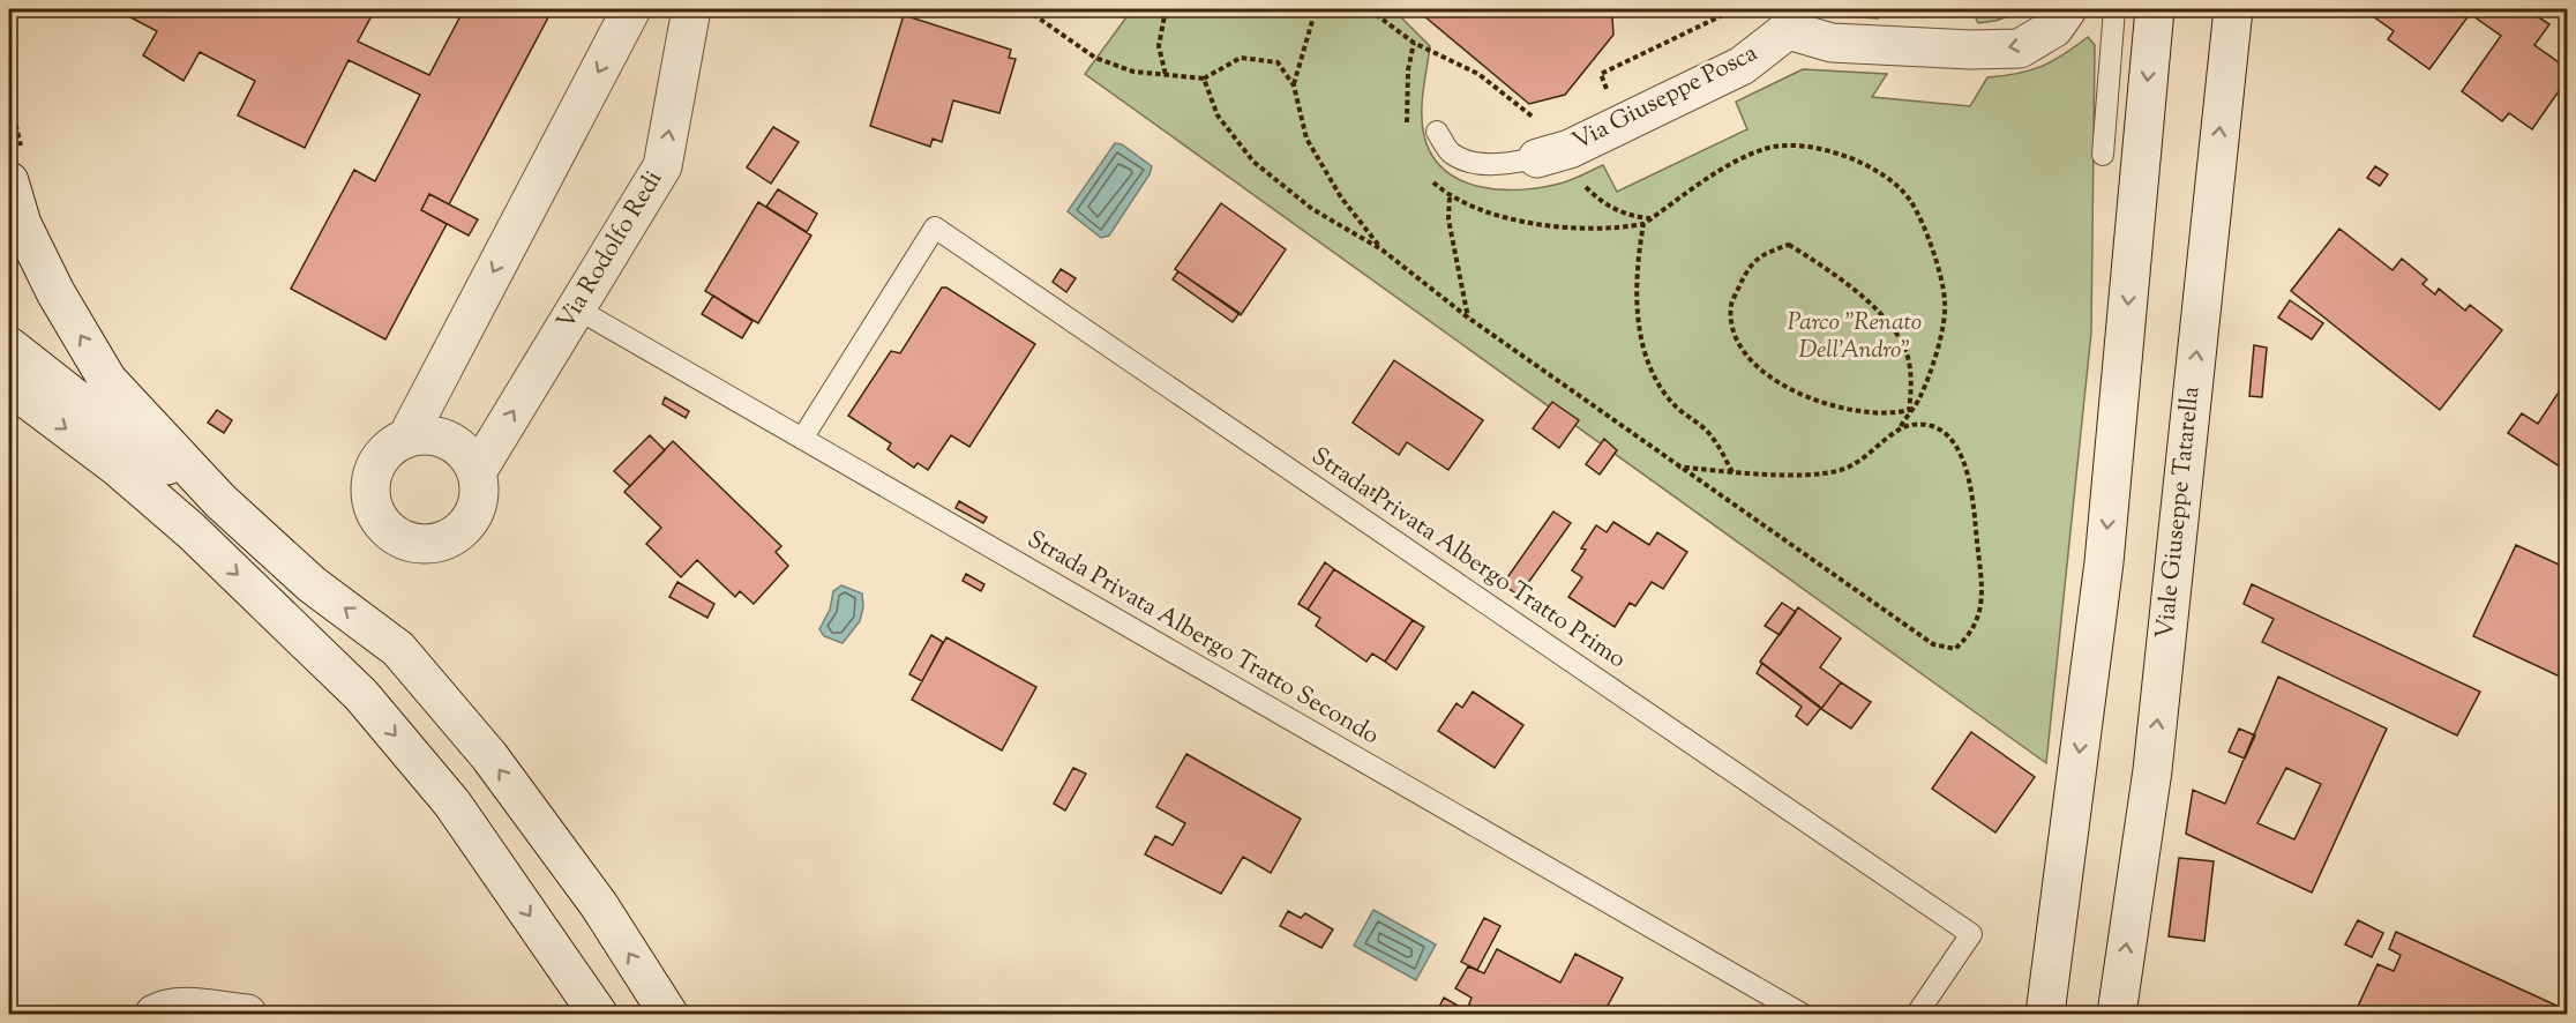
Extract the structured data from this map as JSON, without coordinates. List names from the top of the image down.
{
  "streets": {
    "main road": ["Via Giuseppe Posca", "Via Rodolfo Redi", "Viale Giuseppe Tatarella"],
    "lane": ["Strada Privata Albergo Tratto Primo", "Strada Privata Albergo Tratto Secondo"]
  },
  "crossings": [
    ["Via Rodolfo Redi", "Strada Privata Albergo Tratto Secondo"],
    ["Strada Privata Albergo Tratto Primo", "Strada Privata Albergo Tratto Secondo"]
  ],
  "one_way": ["Via Giuseppe Posca"],
  "parks": ["Parco \"Renato Dell'Andro\""]
}
